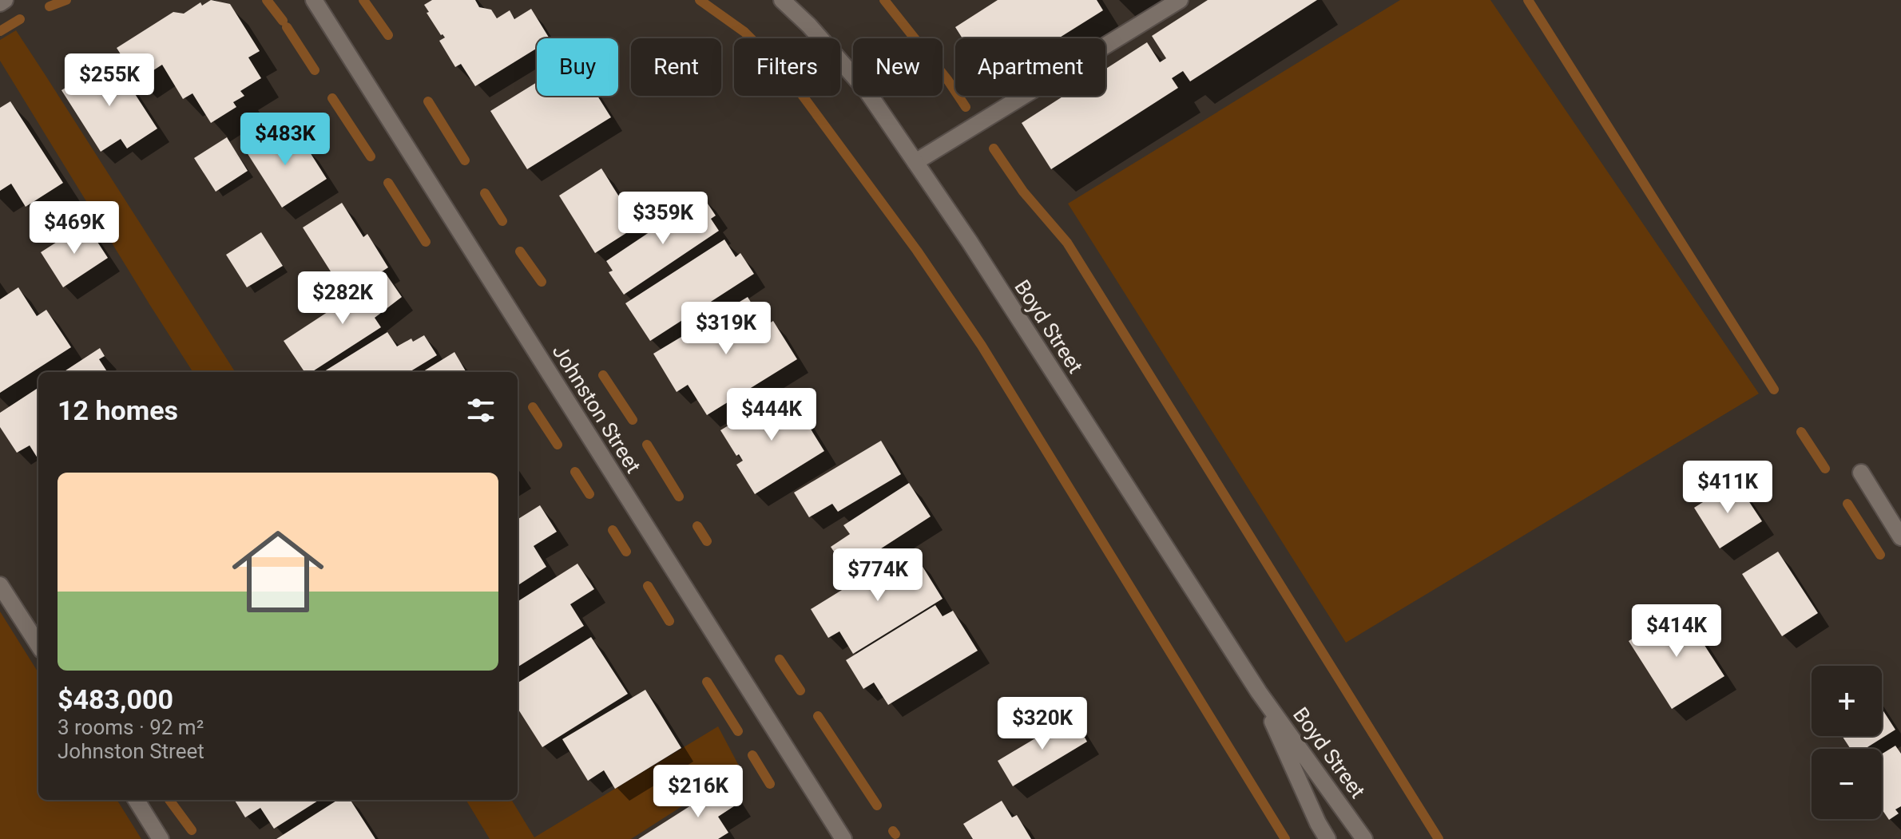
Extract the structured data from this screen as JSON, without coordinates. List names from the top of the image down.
{
  "streets": {
    "street": ["Boyd Street", "Johnston Street"]
  },
  "page": {
    "chip": [
      "Buy",
      "Rent",
      "Filters",
      "New",
      "Apartment"
    ],
    "price": [
      "$255K",
      "$483K",
      "$359K",
      "$469K",
      "$282K",
      "$319K",
      "$444K",
      "$411K",
      "$774K",
      "$414K",
      "$320K",
      "$216K"
    ],
    "heading": "12 homes",
    "list": [
      {
        "name": "$483,000",
        "note": "3 rooms · 92 m² · Johnston Street"
      }
    ],
    "map_buttons": ["+", "−"]
  }
}
